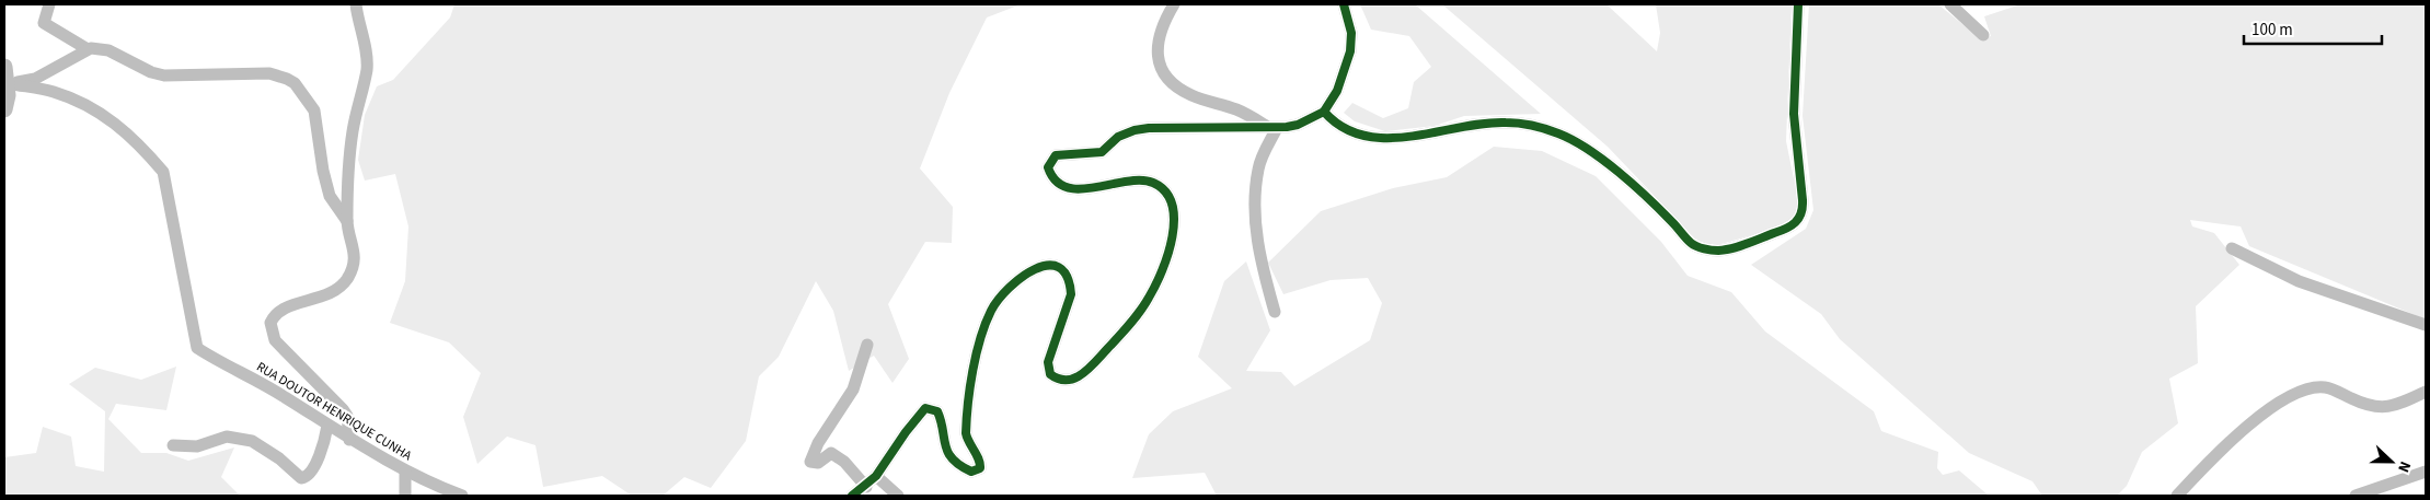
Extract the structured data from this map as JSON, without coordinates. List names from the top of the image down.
{
  "streets": {
    "street": ["RUA DOUTOR HENRIQUE CUNHA"]
  },
  "scale_bar": "100 m",
  "north": "right"
}
